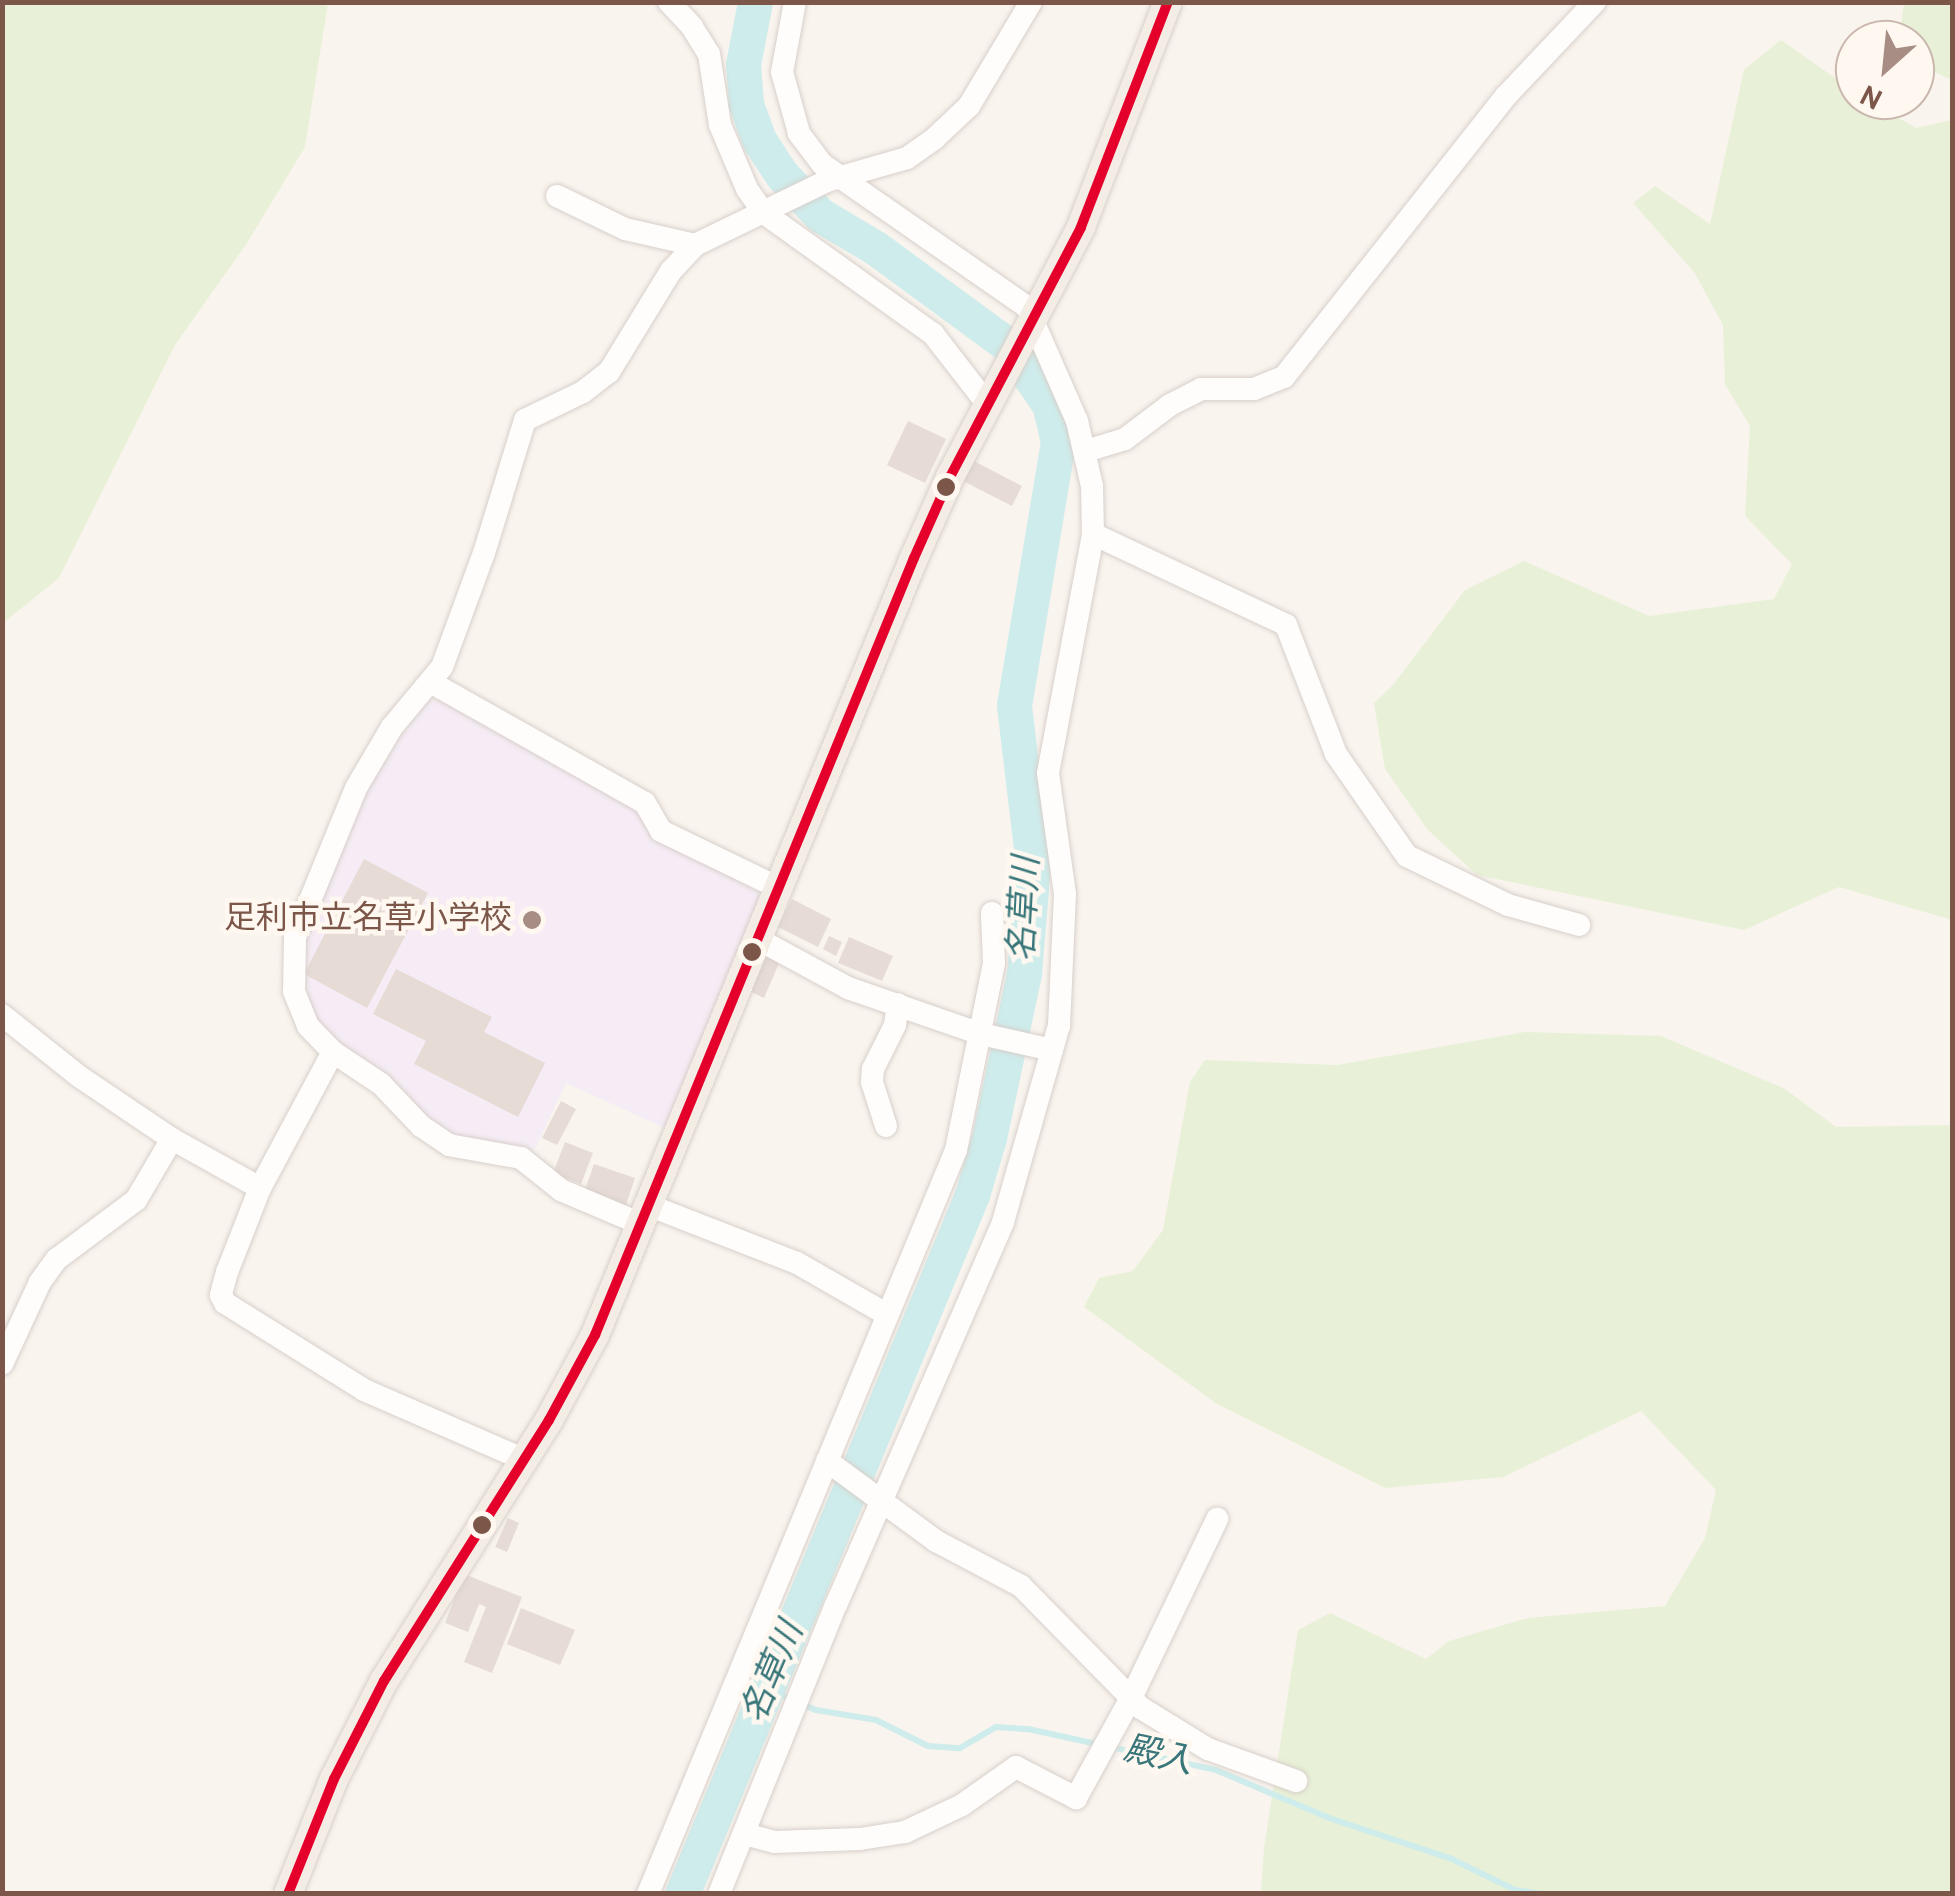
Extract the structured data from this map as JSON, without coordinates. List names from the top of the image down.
{
  "water": ["名草川", "殿入"],
  "places": ["足利市立名草小学校"],
  "north": "bottom left"
}
